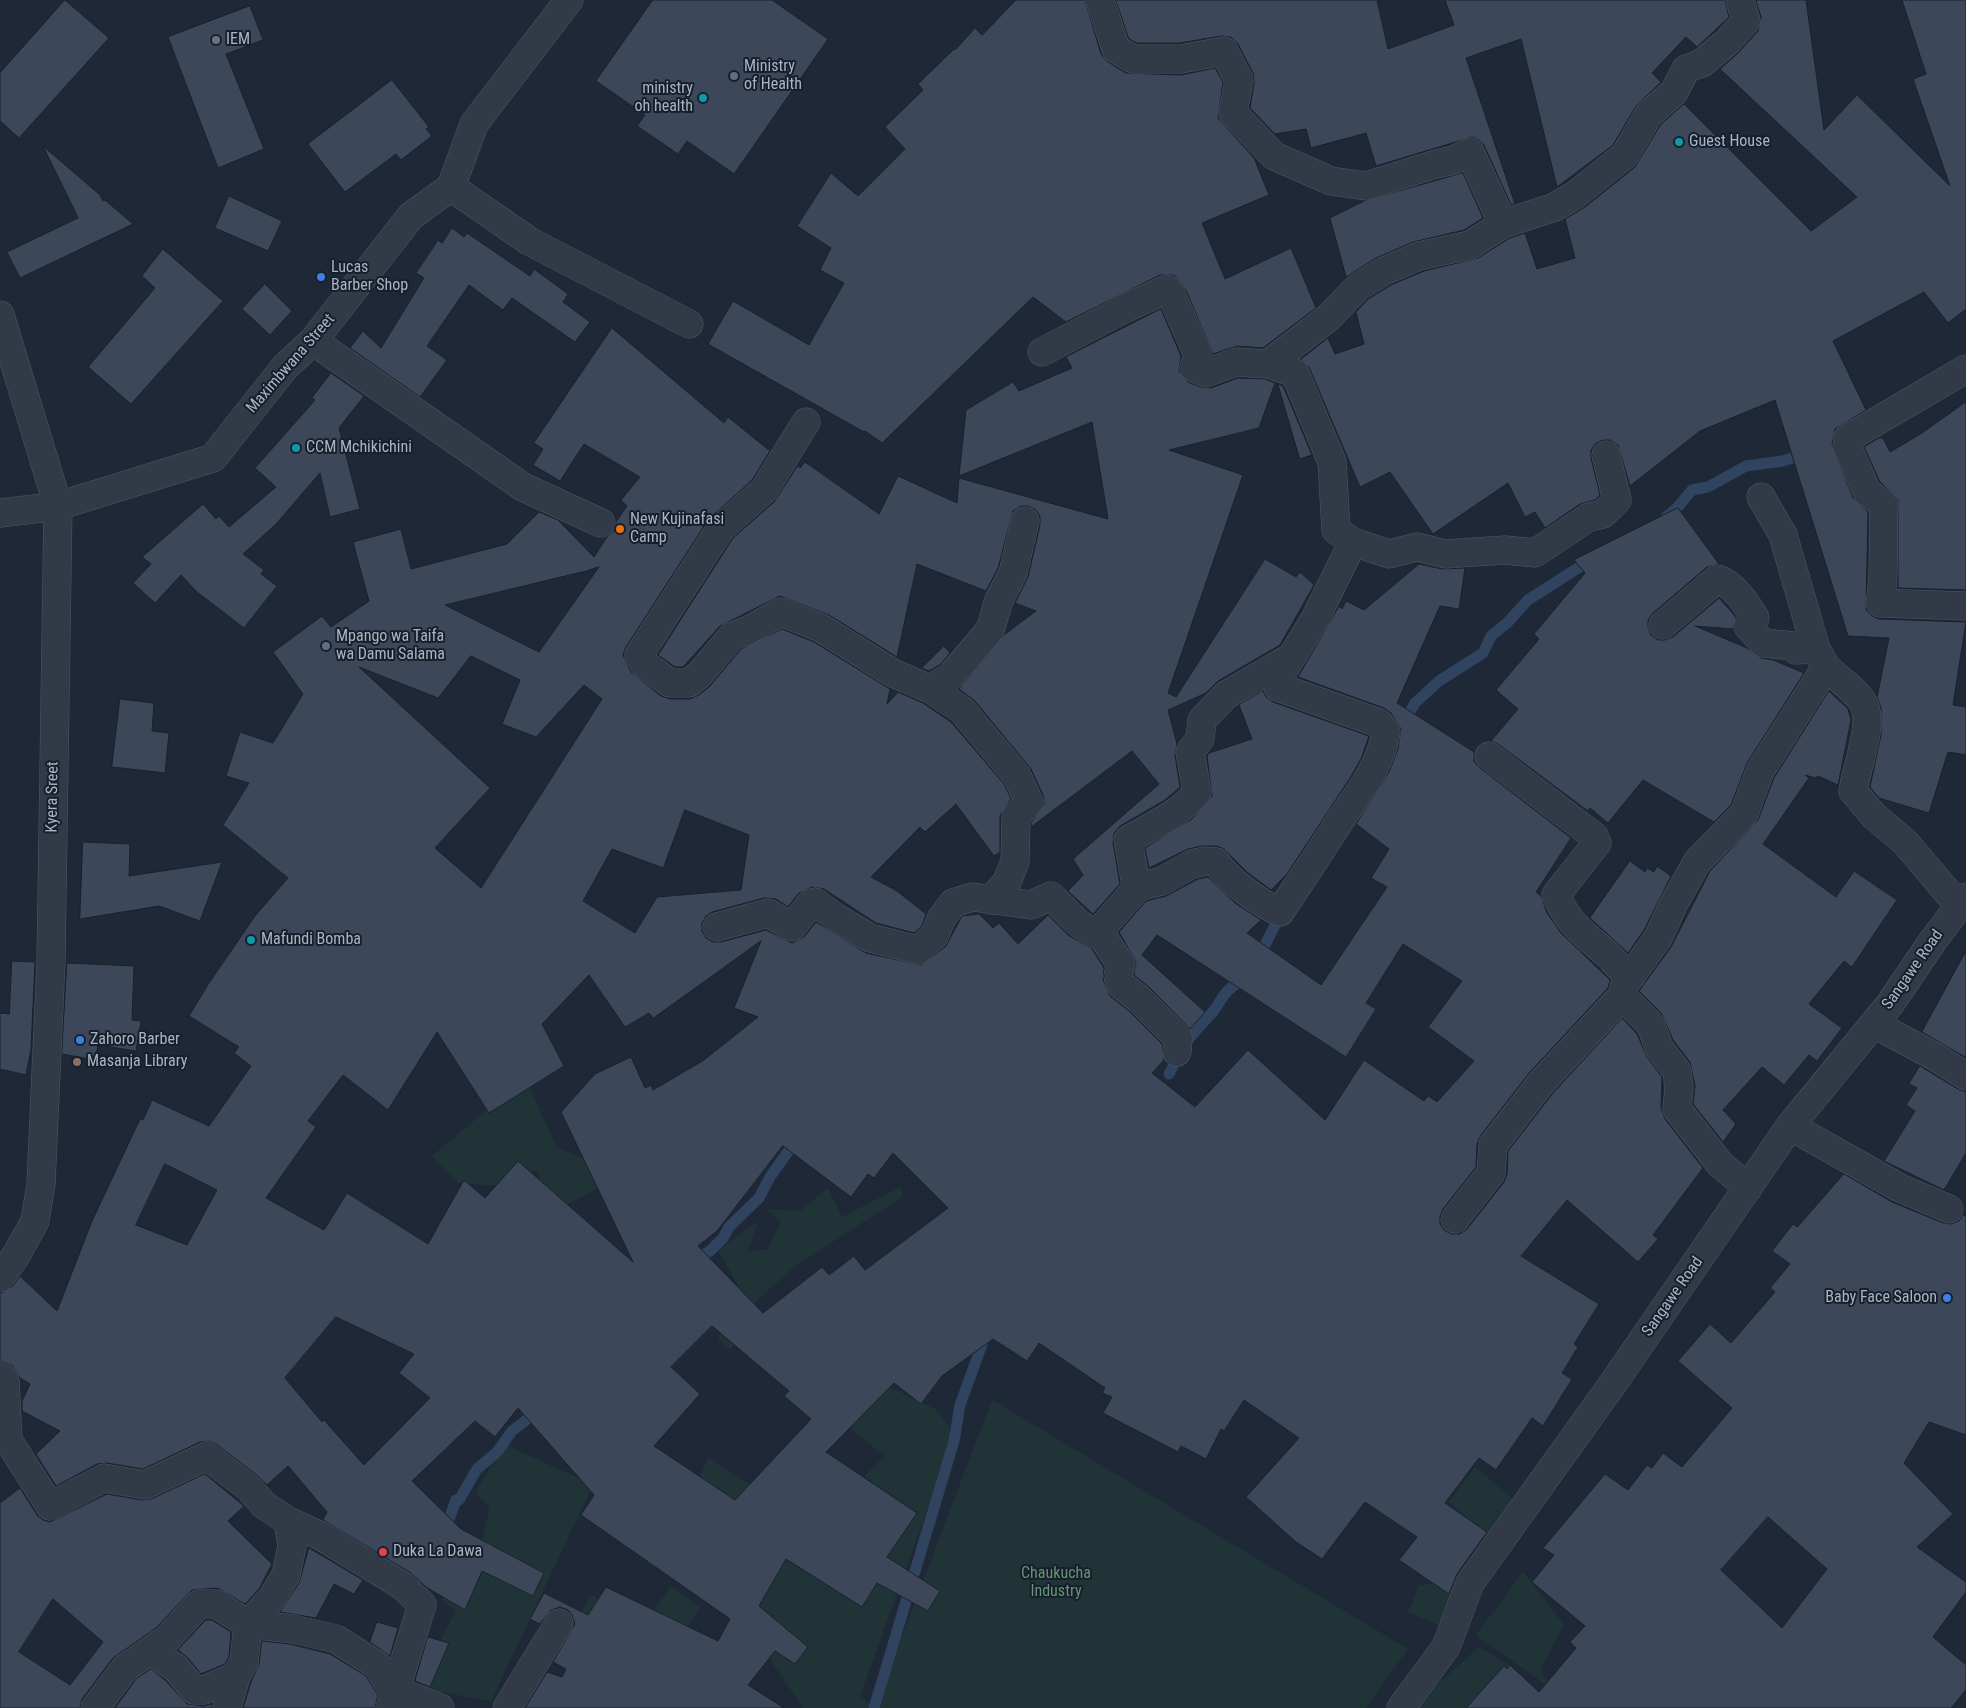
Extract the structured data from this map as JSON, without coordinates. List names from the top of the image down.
{
  "streets": {
    "street": ["Maximbwana Street", "Kyera Sreet", "Sangawe Road"]
  },
  "crossings": [
    ["Maximbwana Street", "Kyera Sreet"]
  ],
  "parks": ["Chaukucha Industry"],
  "places": [
    "IEM",
    "Ministry of Health",
    "ministry oh health",
    "Guest House",
    "Lucas Barber Shop",
    "CCM Mchikichini",
    "New Kujinafasi Camp",
    "Mpango wa Taifa wa Damu Salama",
    "Mafundi Bomba",
    "Zahoro Barber",
    "Masanja Library",
    "Baby Face Saloon",
    "Duka La Dawa"
  ]
}
